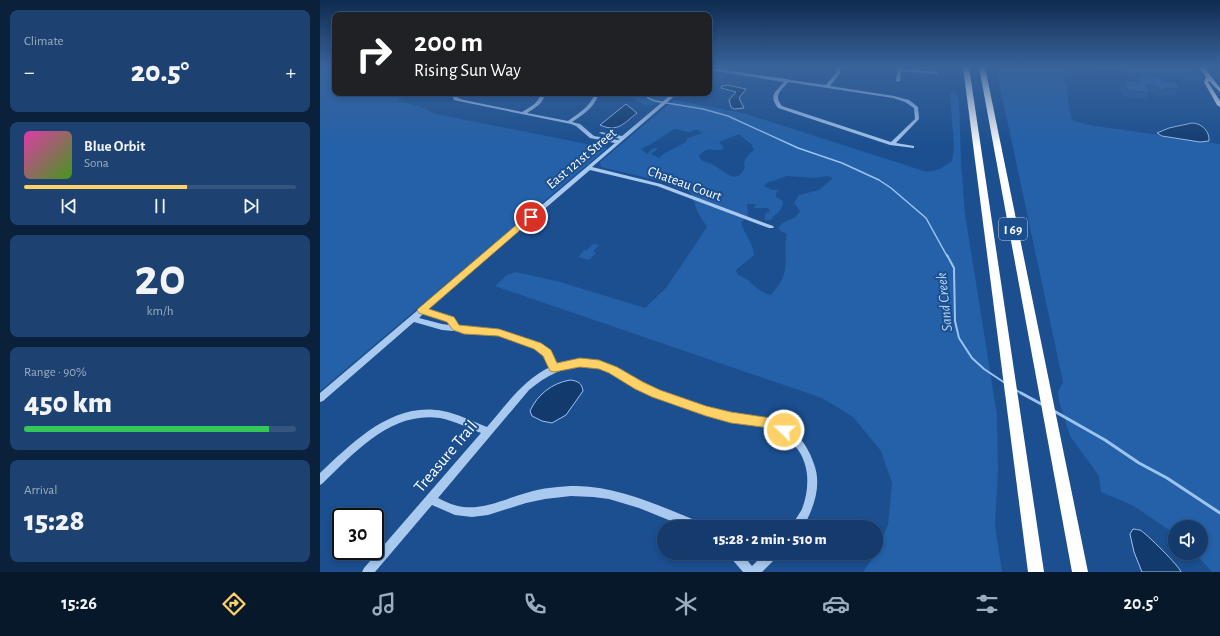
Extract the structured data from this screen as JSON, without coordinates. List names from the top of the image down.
{
  "streets": {
    "highway": ["I 69"],
    "street": ["East 121st Street", "Chateau Court", "Treasure Trail"]
  },
  "crossings": [
    ["East 121st Street", "Chateau Court"]
  ],
  "water": ["Sand Creek"],
  "page": {
    "tile": [
      "Climate",
      ["20", "km/h"],
      ["Range · 90%", "450 km"],
      ["Arrival", "15:28"]
    ],
    "turn": ["200 m", "Rising Sun Way"],
    "heat": ["−", "20.5°", "+"],
    "song": ["Blue Orbit", "Sona"],
    "limit": "30",
    "trip": "15:28 · 2 min · 510 m",
    "tabs": ["15:26", "20.5°"]
  }
}
